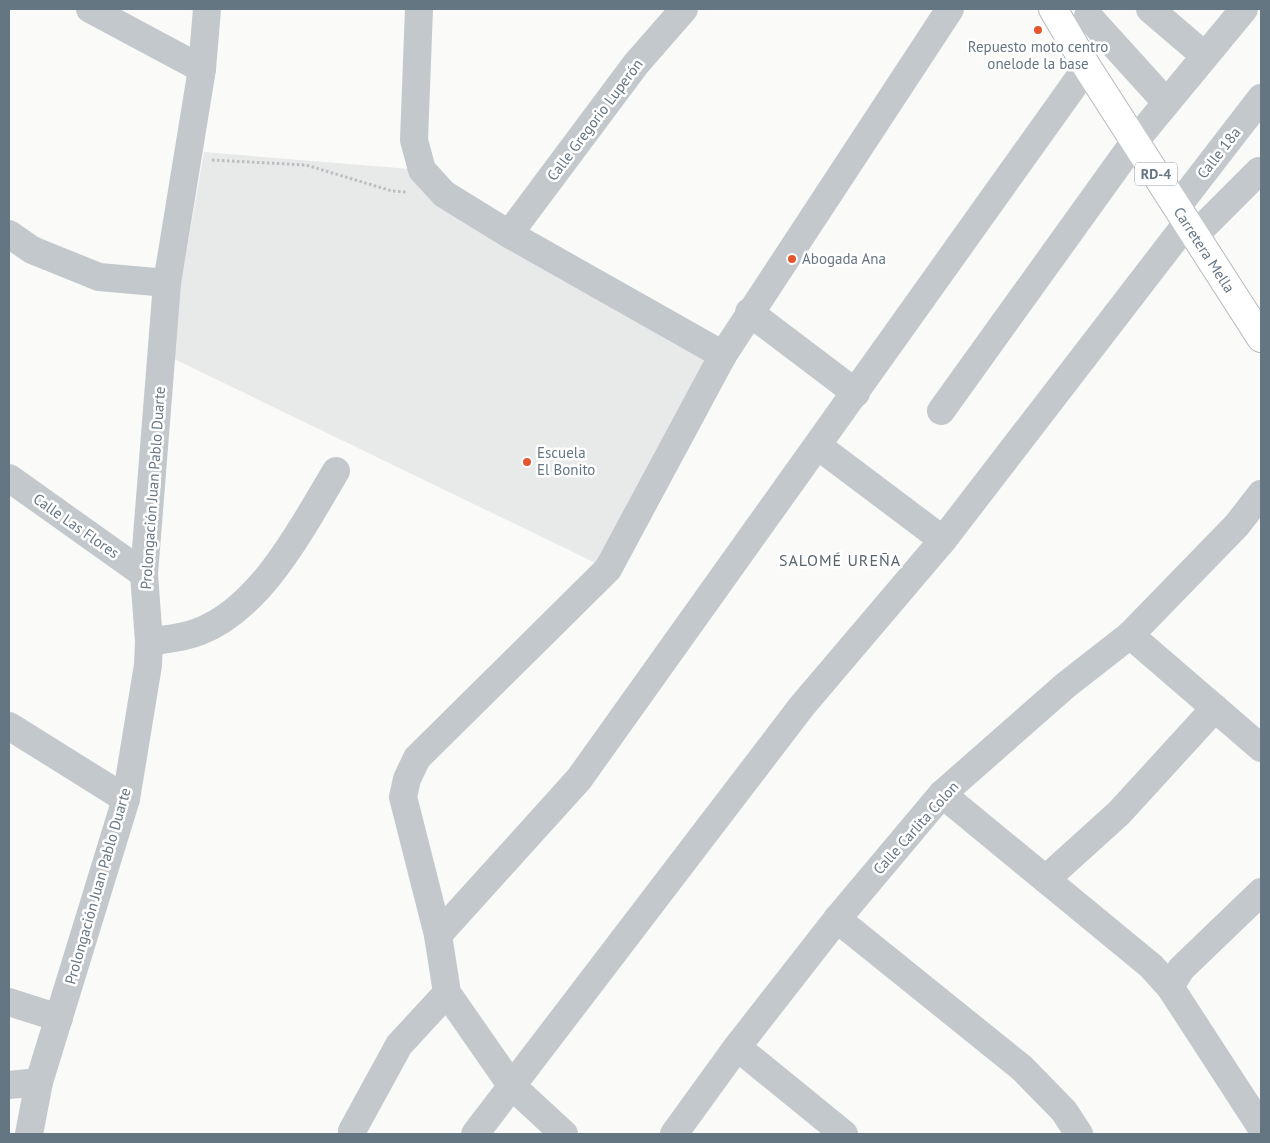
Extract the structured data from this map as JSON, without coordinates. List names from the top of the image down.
{
  "streets": {
    "main road": ["RD-4", "Carretera Mella"],
    "street": [
      "Calle Gregorio Luperón",
      "Calle 18a",
      "Prolongación Juan Pablo Duarte",
      "Calle Las Flores",
      "Calle Carlita Colon"
    ]
  },
  "crossings": [
    ["Calle 18a", "Carretera Mella"],
    ["Prolongación Juan Pablo Duarte", "Calle Las Flores"]
  ],
  "districts": ["SALOMÉ UREÑA"],
  "places": ["Repuesto moto centro onelode la base", "Abogada Ana", "Escuela El Bonito"]
}
